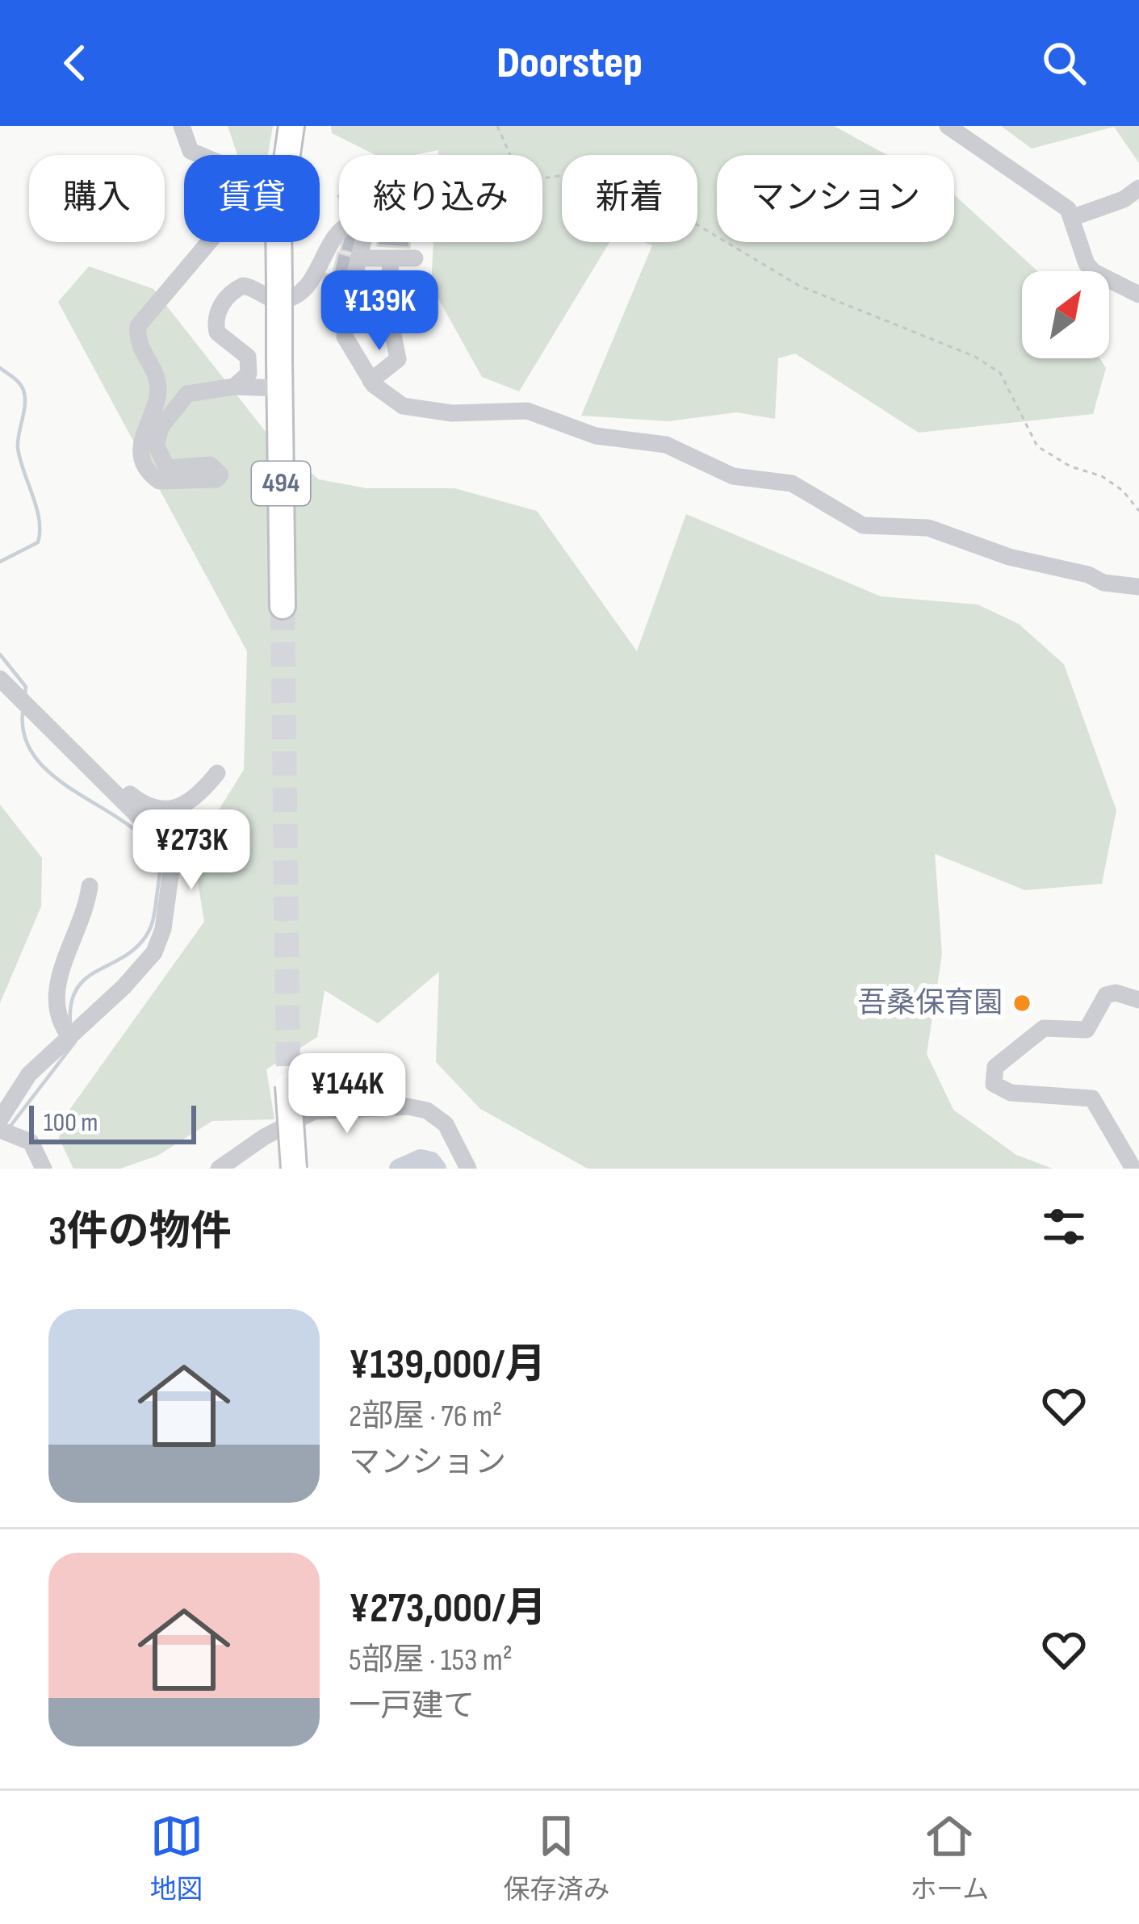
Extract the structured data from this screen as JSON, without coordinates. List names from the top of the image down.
{
  "streets": {
    "highway": ["494"]
  },
  "places": ["吾桑保育園"],
  "scale_bar": "100 m",
  "north": "top right",
  "page": {
    "header": "Doorstep",
    "chip": [
      "購入",
      "賃貸",
      "絞り込み",
      "新着",
      "マンション"
    ],
    "price": ["¥139K", "¥273K", "¥144K"],
    "scale": "100 m",
    "heading": "3件の物件",
    "list": [
      {
        "name": "¥139,000/月",
        "note": "2部屋 · 76 m² · マンション"
      },
      {
        "name": "¥273,000/月",
        "note": "5部屋 · 153 m² · 一戸建て"
      }
    ],
    "tabs": ["地図", "保存済み", "ホーム"]
  }
}
